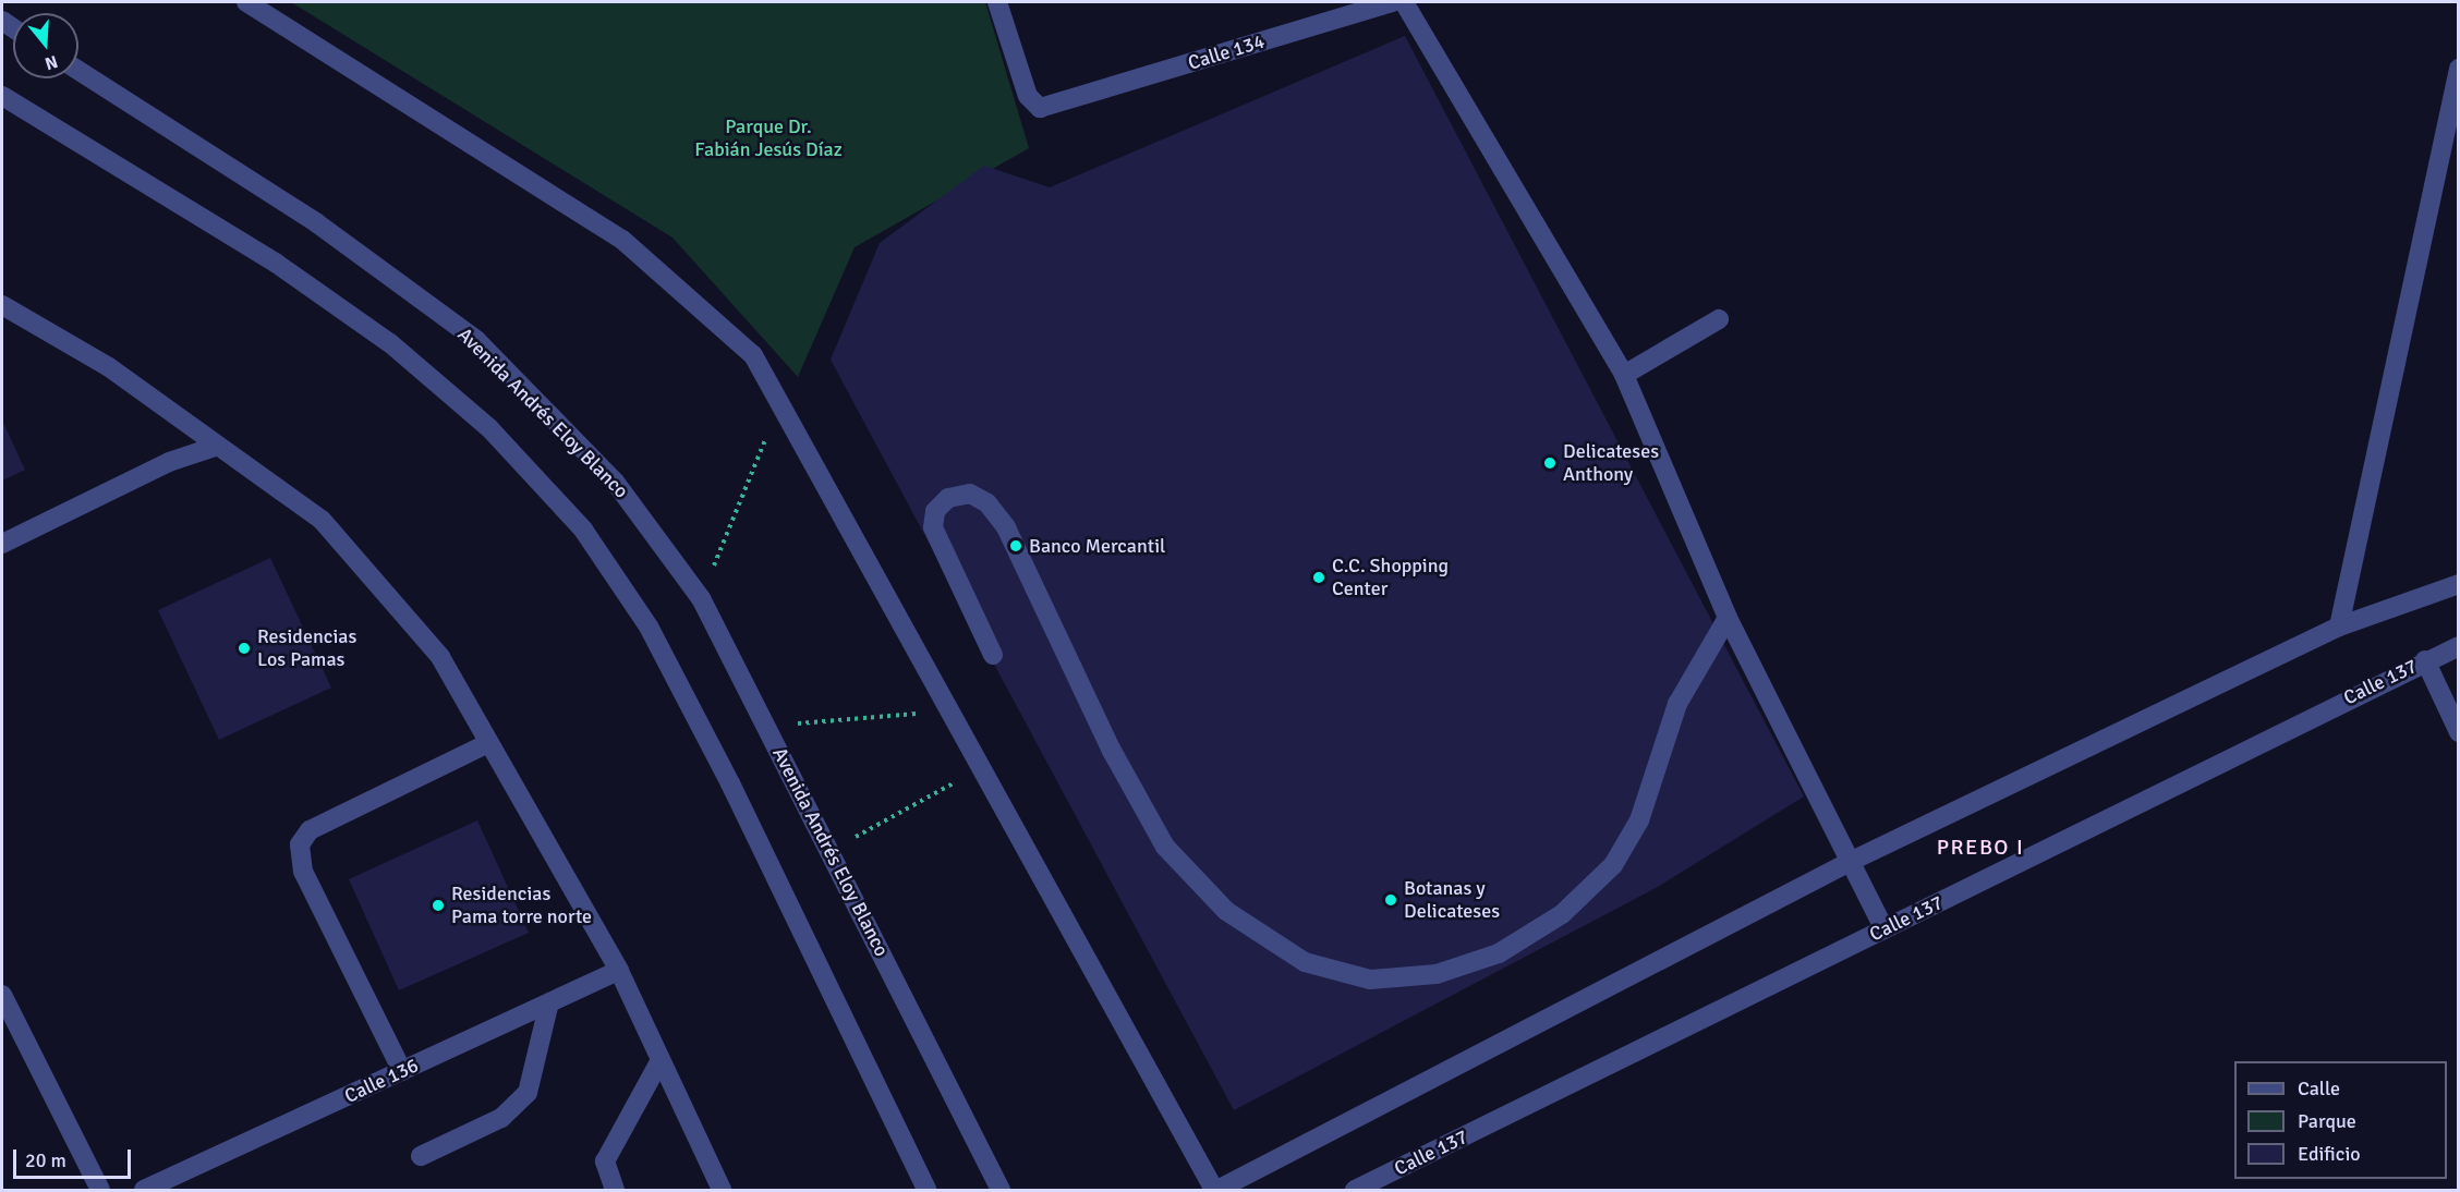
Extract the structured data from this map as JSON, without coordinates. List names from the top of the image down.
{
  "streets": {
    "street": [
      "Calle 134",
      "Avenida Andrés Eloy Blanco",
      "Calle 137",
      "Calle 136"
    ]
  },
  "districts": ["PREBO I"],
  "parks": ["Parque Dr. Fabián Jesús Díaz"],
  "places": [
    "Delicateses Anthony",
    "Banco Mercantil",
    "C.C. Shopping Center",
    "Residencias Los Pamas",
    "Botanas y Delicateses",
    "Residencias Pama torre norte"
  ],
  "legend": ["Calle", "Parque", "Edificio"],
  "scale_bar": "20 m",
  "north": "bottom"
}
